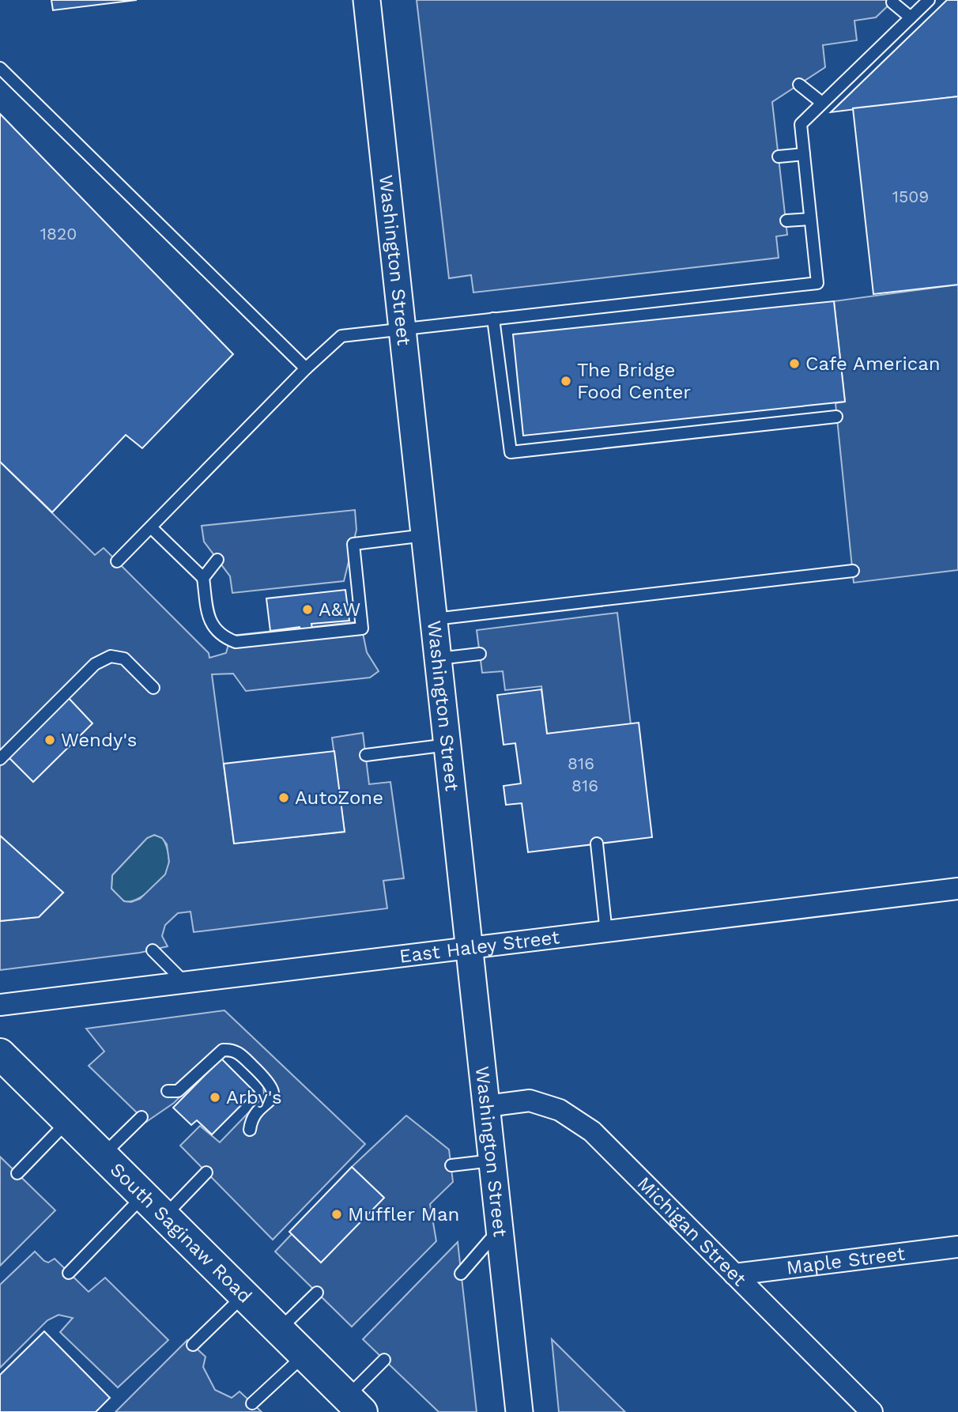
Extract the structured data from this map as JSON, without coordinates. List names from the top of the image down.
{
  "streets": {
    "main road": ["South Saginaw Road"],
    "street": [
      "Washington Street",
      "East Haley Street",
      "Michigan Street",
      "Maple Street"
    ]
  },
  "crossings": [
    ["Washington Street", "East Haley Street"],
    ["Washington Street", "Michigan Street"],
    ["Michigan Street", "Maple Street"]
  ],
  "places": [
    "Cafe American",
    "The Bridge Food Center",
    "A&W",
    "Wendy's",
    "AutoZone",
    "Arby's",
    "Muffler Man"
  ],
  "house_numbers": [
    "1509",
    "1820",
    "816",
    "816"
  ]
}
